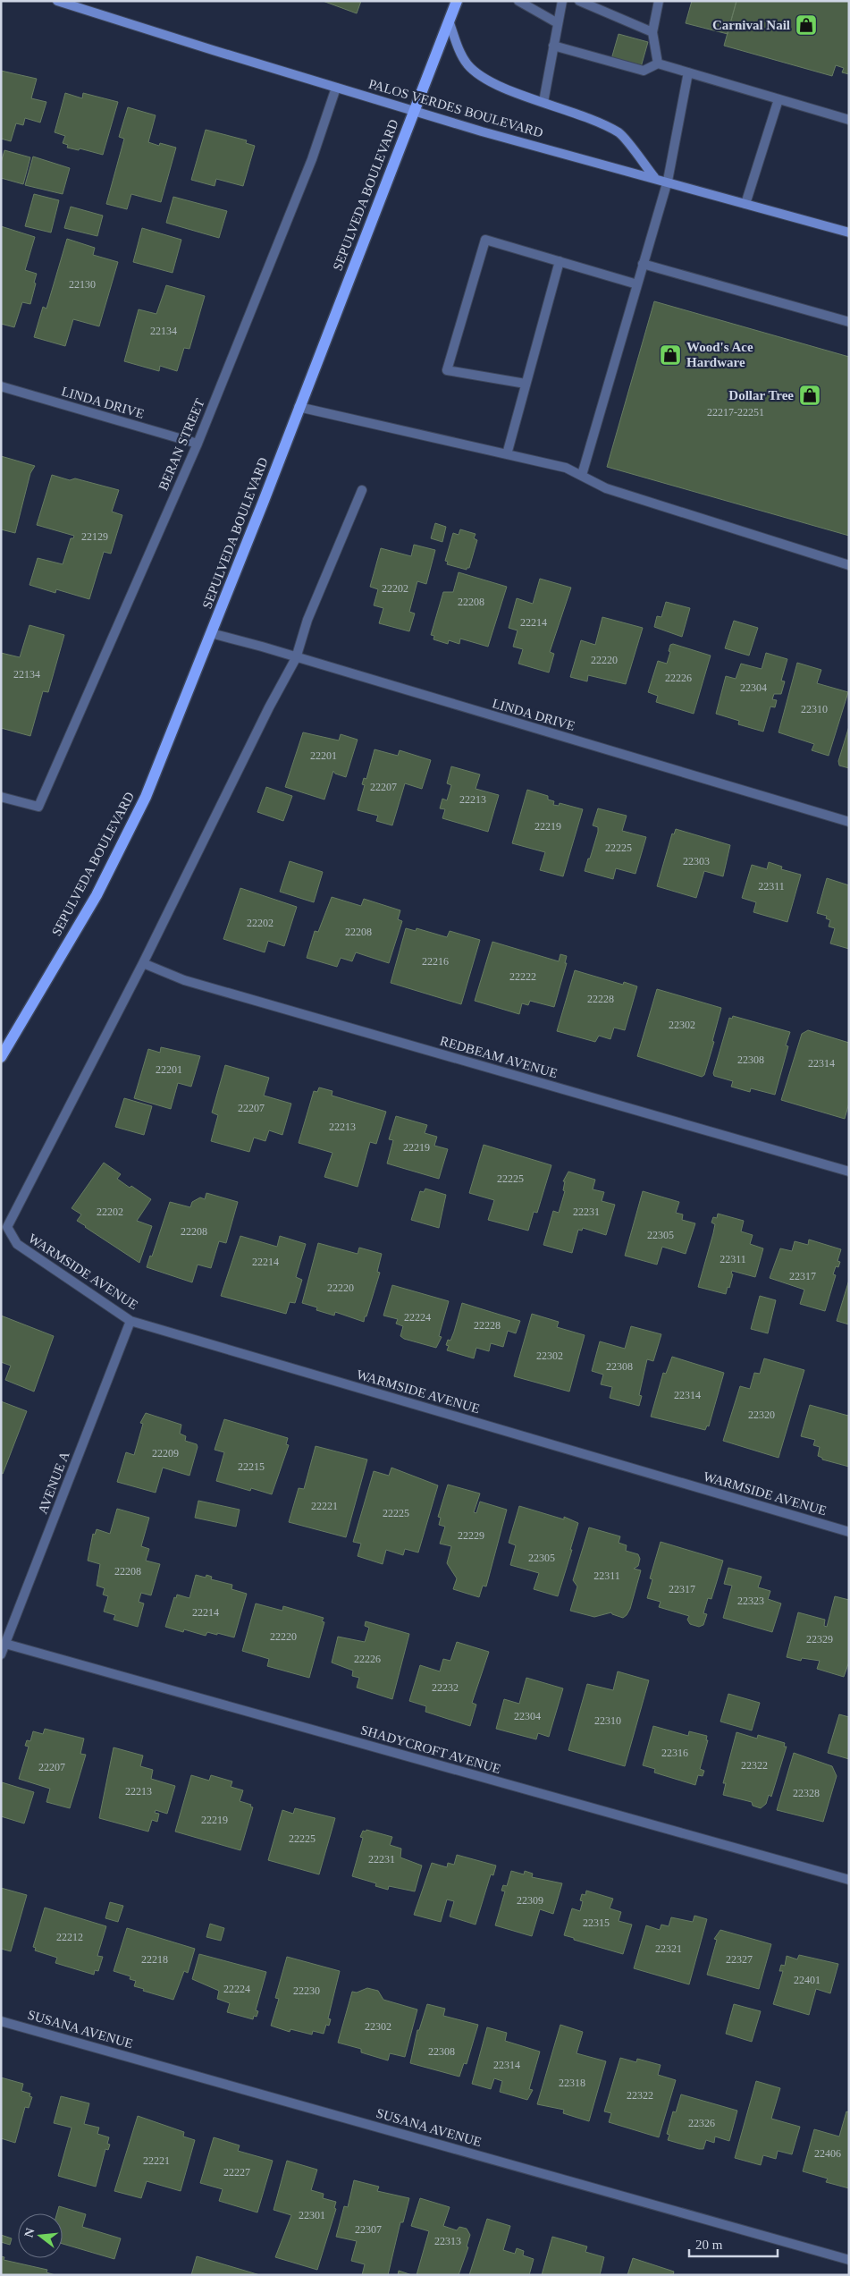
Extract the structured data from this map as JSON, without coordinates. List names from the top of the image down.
{
  "streets": {
    "main road": ["PALOS VERDES BOULEVARD", "SEPULVEDA BOULEVARD"],
    "street": [
      "LINDA DRIVE",
      "BERAN STREET",
      "REDBEAM AVENUE",
      "WARMSIDE AVENUE",
      "AVENUE A",
      "SHADYCROFT AVENUE",
      "SUSANA AVENUE"
    ]
  },
  "crossings": [
    ["PALOS VERDES BOULEVARD", "SEPULVEDA BOULEVARD"],
    ["PALOS VERDES BOULEVARD", "BERAN STREET"],
    ["SEPULVEDA BOULEVARD", "LINDA DRIVE"],
    ["LINDA DRIVE", "BERAN STREET"],
    ["REDBEAM AVENUE", "WARMSIDE AVENUE"],
    ["WARMSIDE AVENUE", "AVENUE A"],
    ["AVENUE A", "SHADYCROFT AVENUE"]
  ],
  "places": {
    "shop": ["Carnival Nail", "Wood's Ace Hardware", "Dollar Tree"]
  },
  "house_numbers": [
    "22130",
    "22134",
    "22217-22251",
    "22129",
    "22202",
    "22208",
    "22214",
    "22220",
    "22134",
    "22226",
    "22304",
    "22310",
    "22201",
    "22207",
    "22213",
    "22219",
    "22225",
    "22303",
    "22311",
    "22202",
    "22208",
    "22216",
    "22222",
    "22228",
    "22302",
    "22308",
    "22314",
    "22201",
    "22207",
    "22213",
    "22219",
    "22225",
    "22202",
    "22231",
    "22208",
    "22305",
    "22311",
    "22214",
    "22317",
    "22220",
    "22224",
    "22228",
    "22302",
    "22308",
    "22314",
    "22320",
    "22209",
    "22215",
    "22221",
    "22225",
    "22229",
    "22305",
    "22208",
    "22311",
    "22317",
    "22323",
    "22214",
    "22220",
    "22329",
    "22226",
    "22232",
    "22304",
    "22310",
    "22316",
    "22322",
    "22207",
    "22213",
    "22328",
    "22219",
    "22225",
    "22231",
    "22309",
    "22315",
    "22212",
    "22321",
    "22218",
    "22327",
    "22401",
    "22224",
    "22230",
    "22302",
    "22308",
    "22314",
    "22318",
    "22322",
    "22326",
    "22406",
    "22221",
    "22227",
    "22301",
    "22307",
    "22313"
  ],
  "scale_bar": "20 m",
  "north": "left"
}
